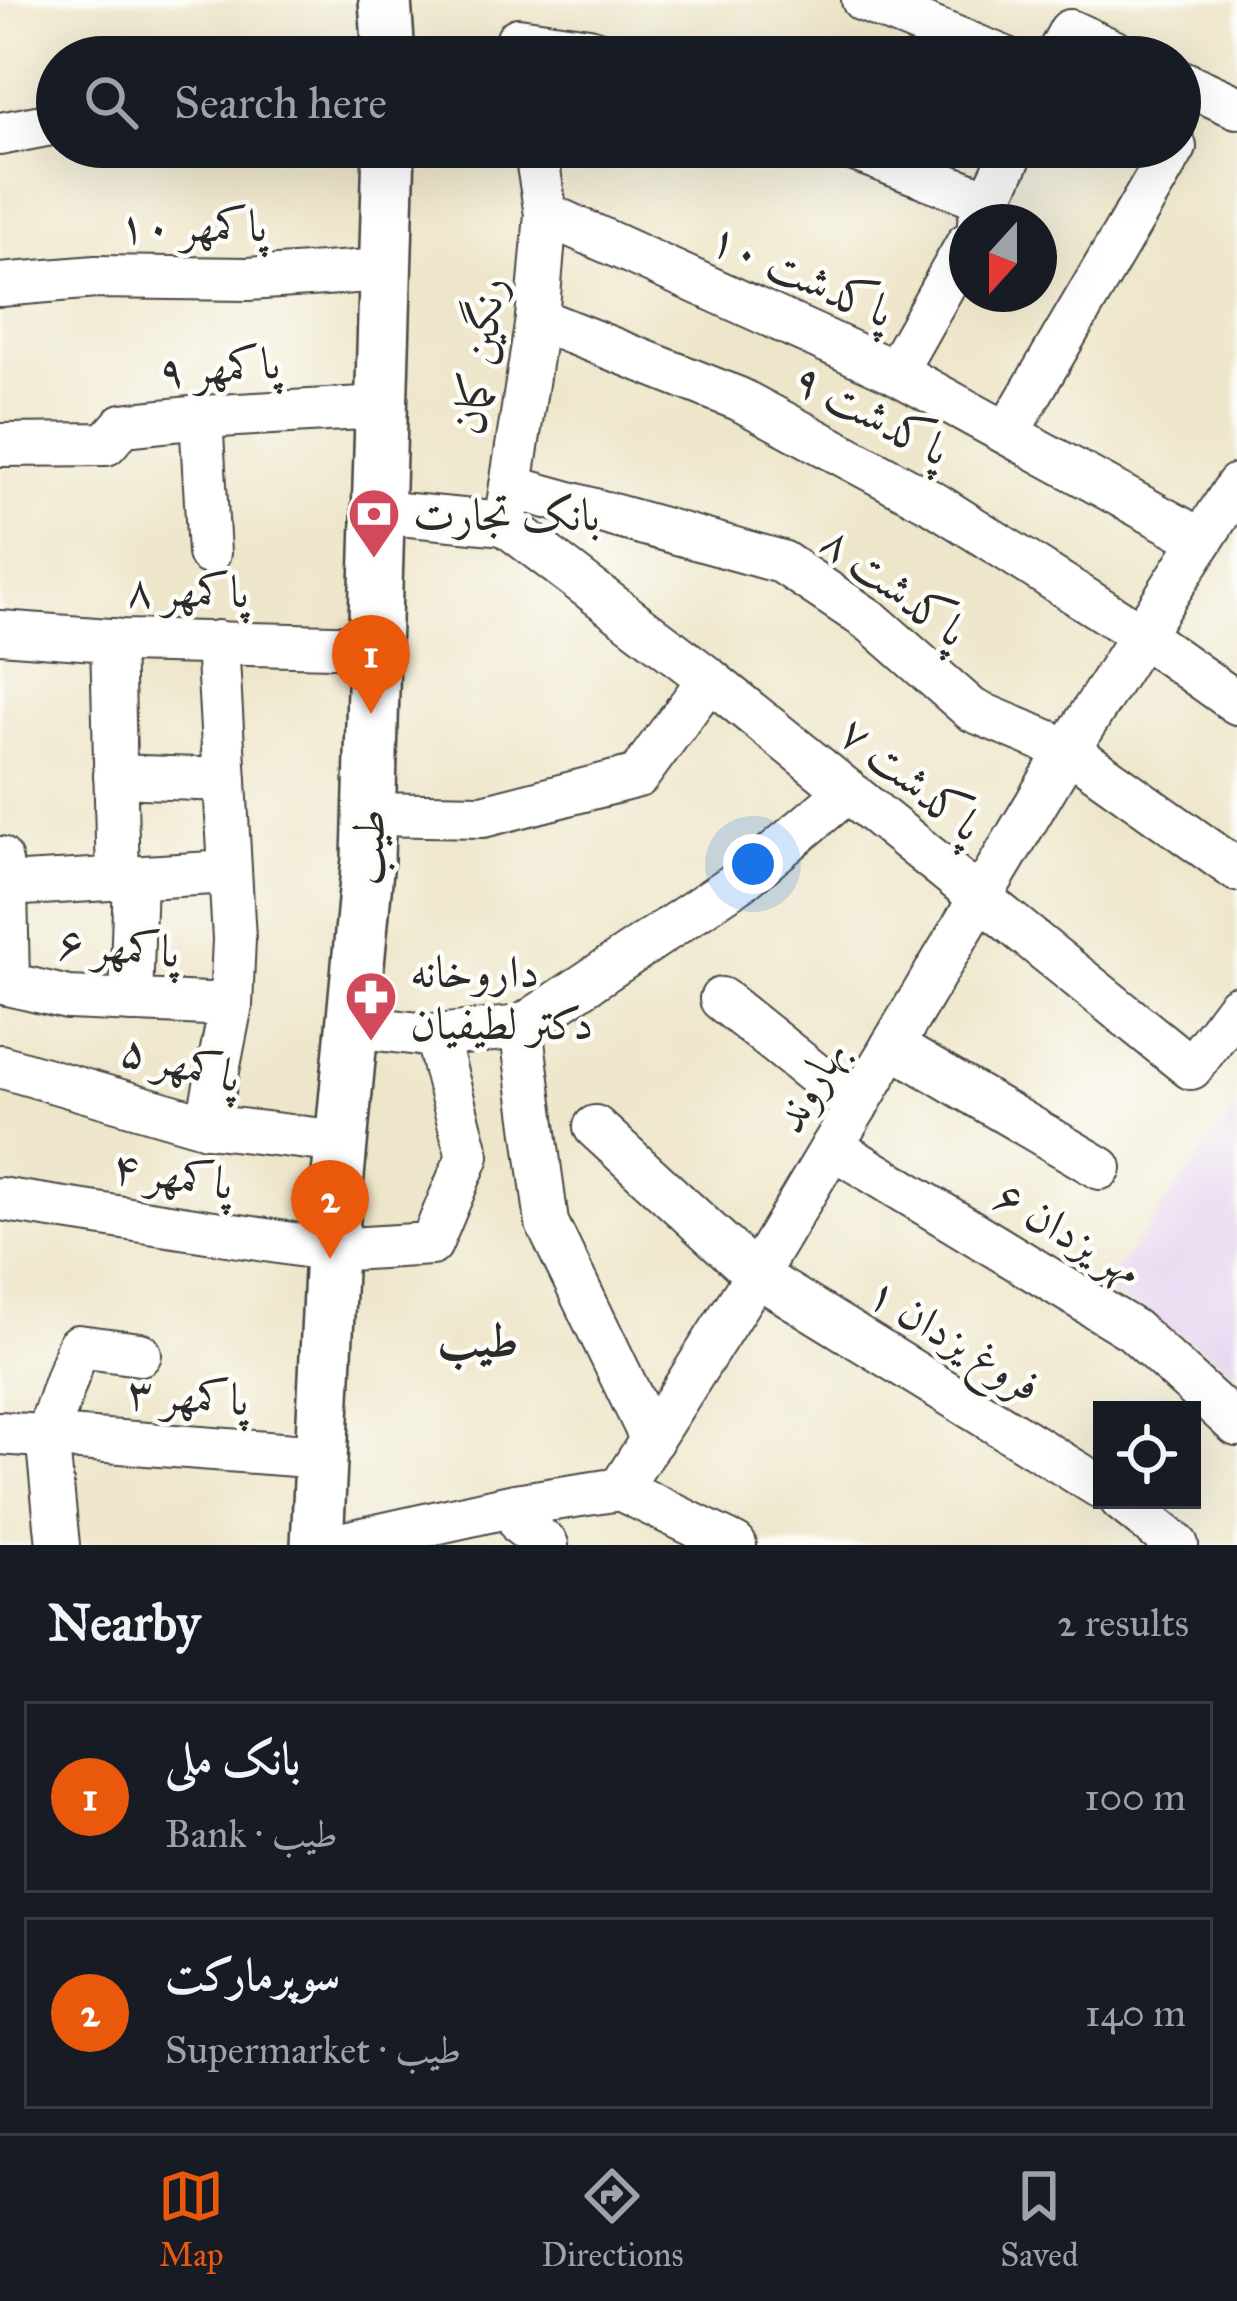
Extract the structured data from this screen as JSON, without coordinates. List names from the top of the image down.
{
  "streets": {
    "main road": ["طیب"],
    "street": [
      "پاکمهر ۱۰",
      "پاکدشت ۱۰",
      "رنگین کمان",
      "پاکمهر ۹",
      "پاکدشت ۹",
      "پاکدشت ۸",
      "پاکمهر ۸",
      "پاکدشت ۷",
      "پاکمهر ۶",
      "پاکمهر ۵",
      "بهاروند",
      "پاکمهر ۴",
      "مهر یزدان ۶",
      "فروغ یزدان ۱",
      "پاکمهر ۳"
    ]
  },
  "crossings": [
    ["پاکمهر ۱۰", "طیب"],
    ["پاکدشت ۱۰", "رنگین کمان"],
    ["پاکدشت ۱۰", "بهاروند"],
    ["رنگین کمان", "پاکدشت ۹"],
    ["رنگین کمان", "پاکدشت ۸"],
    ["رنگین کمان", "پاکدشت ۷"],
    ["پاکمهر ۹", "طیب"],
    ["پاکدشت ۹", "بهاروند"],
    ["پاکدشت ۸", "پاکدشت ۷"],
    ["پاکدشت ۸", "بهاروند"],
    ["پاکمهر ۸", "طیب"],
    ["پاکدشت ۷", "بهاروند"],
    ["طیب", "پاکمهر ۵"],
    ["طیب", "پاکمهر ۴"],
    ["طیب", "پاکمهر ۳"],
    ["بهاروند", "مهر یزدان ۶"],
    ["بهاروند", "فروغ یزدان ۱"]
  ],
  "districts": ["طیب"],
  "places": {
    "bank": ["بانک تجارت"],
    "pharmacy": ["داروخانه دکتر لطیفیان"]
  },
  "north": "bottom",
  "page": {
    "search": "Search here",
    "pins": ["1", "2"],
    "heading": ["Nearby", "2 results"],
    "list": [
      {
        "mark": "1",
        "name": "بانک ملی",
        "note": "Bank · طیب",
        "value": "100 m"
      },
      {
        "mark": "2",
        "name": "سوپرمارکت",
        "note": "Supermarket · طیب",
        "value": "140 m"
      }
    ],
    "nav": ["Map", "Directions", "Saved"]
  }
}
